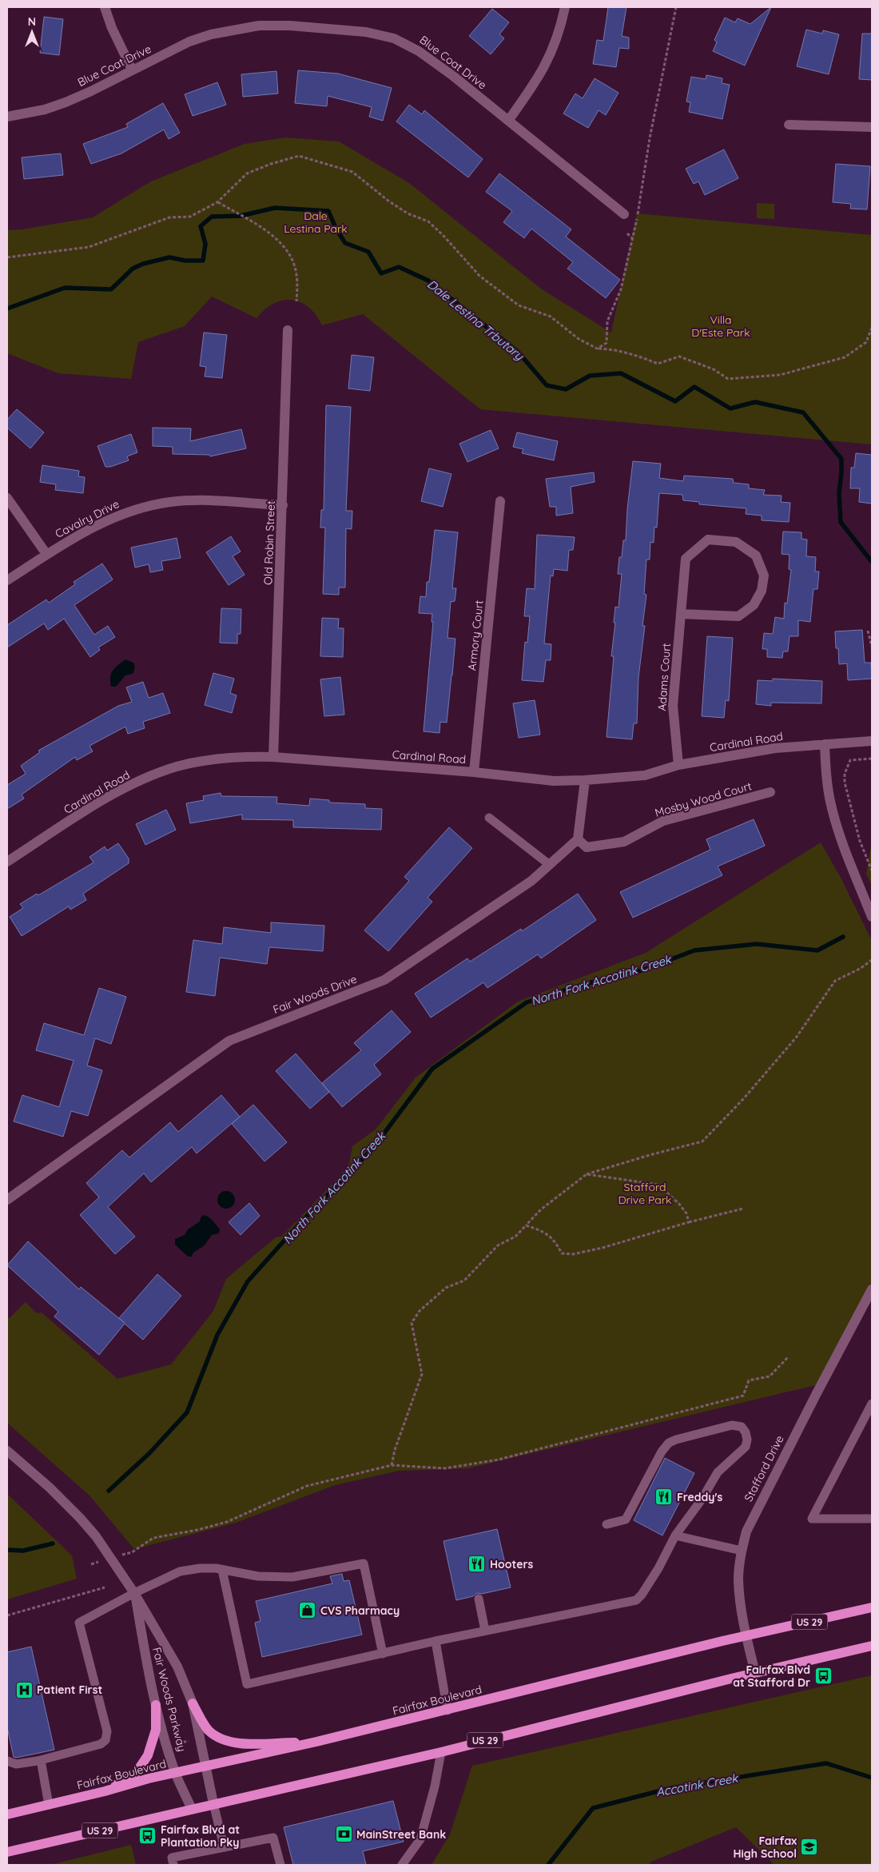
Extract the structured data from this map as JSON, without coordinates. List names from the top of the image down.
{
  "streets": {
    "main road": ["US 29", "Fairfax Boulevard"],
    "street": [
      "Blue Coat Drive",
      "Cavalry Drive",
      "Old Robin Street",
      "Armory Court",
      "Adams Court",
      "Cardinal Road",
      "Mosby Wood Court",
      "Fair Woods Drive",
      "Stafford Drive",
      "Fair Woods Parkway"
    ]
  },
  "crossings": [
    ["Cavalry Drive", "Old Robin Street"],
    ["Old Robin Street", "Cardinal Road"],
    ["Armory Court", "Cardinal Road"],
    ["Adams Court", "Cardinal Road"],
    ["Mosby Wood Court", "Fair Woods Drive"],
    ["Stafford Drive", "US 29"],
    ["Stafford Drive", "Fairfax Boulevard"],
    ["US 29", "Fair Woods Parkway"],
    ["Fair Woods Parkway", "Fairfax Boulevard"]
  ],
  "water": ["Dale Lestina Trbutary", "North Fork Accotink Creek", "Accotink Creek"],
  "parks": ["Dale Lestina Park", "Villa D'Este Park", "Stafford Drive Park"],
  "places": {
    "restaurant": ["Freddy's", "Hooters"],
    "shop": ["CVS Pharmacy"],
    "bus stop": ["Fairfax Blvd at Stafford Dr", "Fairfax Blvd at Plantation Pky"],
    "hospital": ["Patient First"],
    "bank": ["MainStreet Bank"],
    "school or university": ["Fairfax High School"]
  },
  "north": "top"
}
